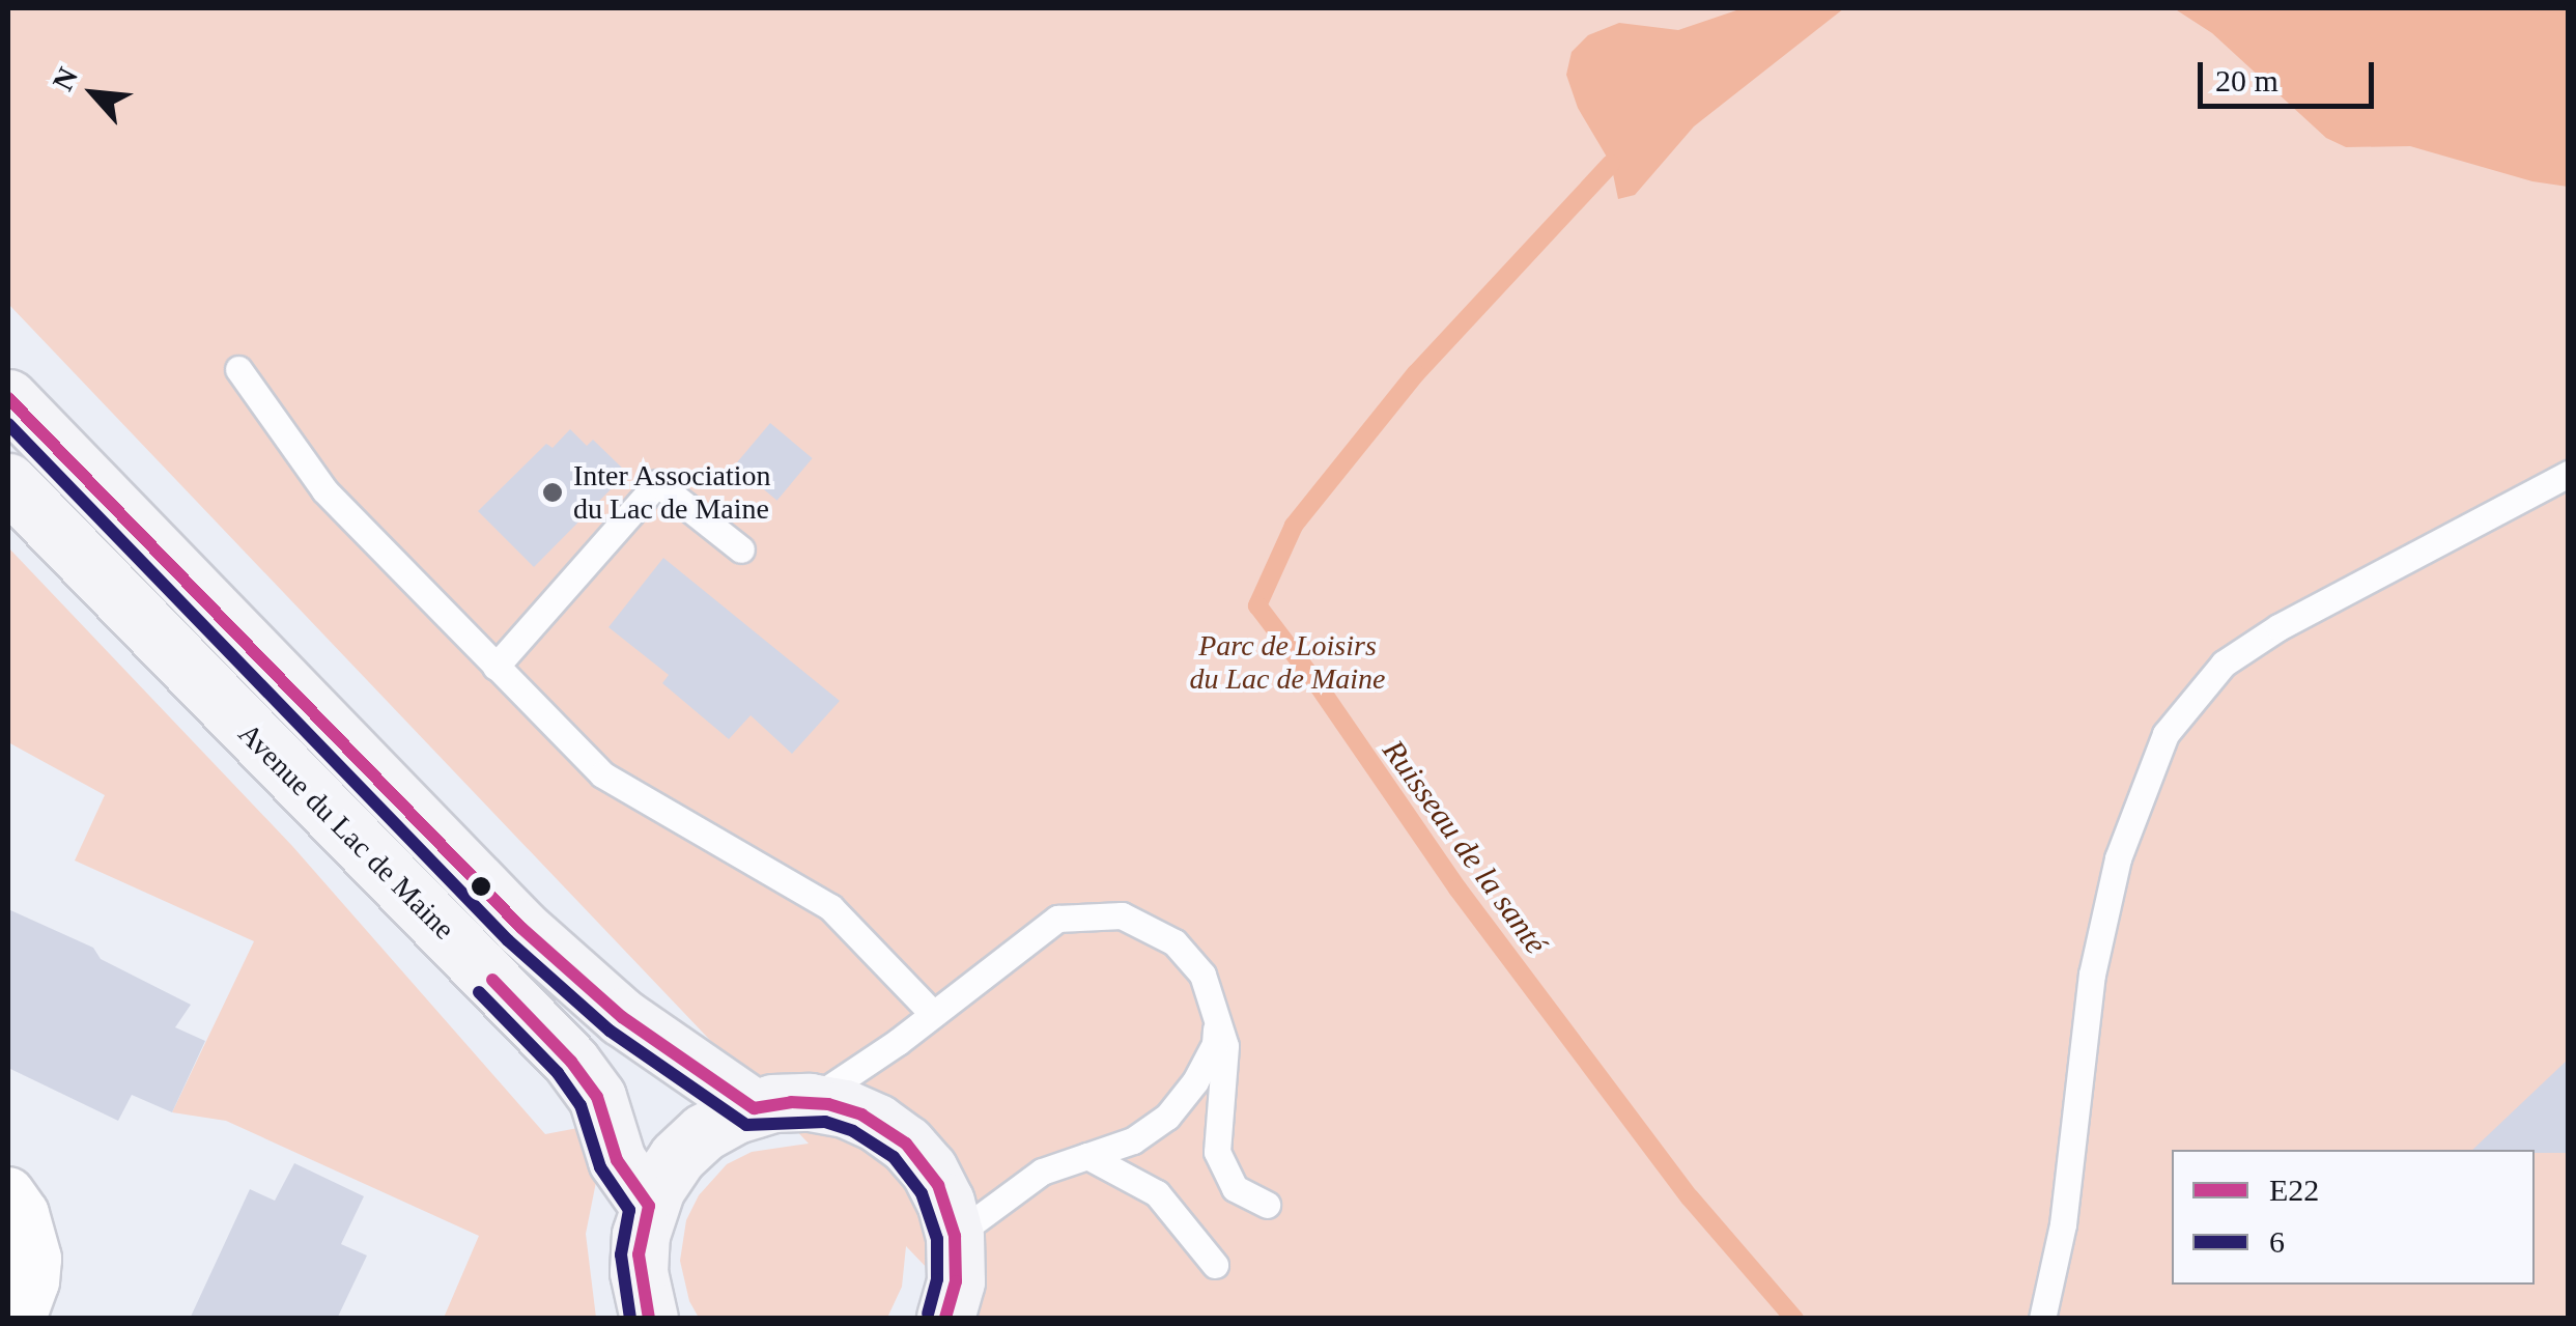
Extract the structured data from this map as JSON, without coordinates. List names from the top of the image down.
{
  "streets": {
    "street": ["Avenue du Lac de Maine"]
  },
  "water": ["Ruisseau de la santé"],
  "parks": ["Parc de Loisirs du Lac de Maine"],
  "places": ["Inter Association du Lac de Maine"],
  "lines": ["transit line E22", "transit line 6"],
  "legend": ["E22", "6"],
  "scale_bar": "20 m",
  "north": "top left"
}
